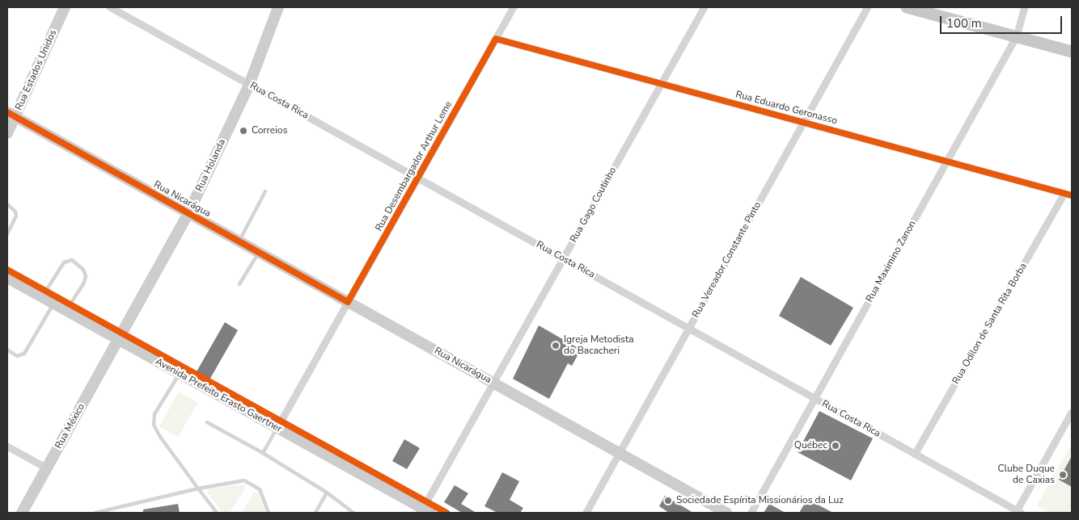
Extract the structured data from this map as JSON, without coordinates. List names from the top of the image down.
{
  "streets": {
    "main road": [
      "Rua Estados Unidos",
      "Rua Holanda",
      "Rua Nicarágua",
      "Avenida Prefeito Erasto Gaertner",
      "Rua México"
    ],
    "street": [
      "Rua Costa Rica",
      "Rua Eduardo Geronasso",
      "Rua Desembargador Arthur Leme",
      "Rua Gago Coutinho",
      "Rua Vereador Constante Pinto",
      "Rua Maximino Zanon",
      "Rua Odilon de Santa Rita Borba"
    ]
  },
  "crossings": [
    ["Rua Estados Unidos", "Rua Nicarágua"],
    ["Rua Costa Rica", "Rua Holanda"],
    ["Rua Costa Rica", "Rua Desembargador Arthur Leme"],
    ["Rua Costa Rica", "Rua Gago Coutinho"],
    ["Rua Costa Rica", "Rua Vereador Constante Pinto"],
    ["Rua Costa Rica", "Rua Maximino Zanon"],
    ["Rua Costa Rica", "Rua Odilon de Santa Rita Borba"],
    ["Rua Eduardo Geronasso", "Rua Desembargador Arthur Leme"],
    ["Rua Eduardo Geronasso", "Rua Gago Coutinho"],
    ["Rua Eduardo Geronasso", "Rua Vereador Constante Pinto"],
    ["Rua Eduardo Geronasso", "Rua Maximino Zanon"],
    ["Rua Eduardo Geronasso", "Rua Odilon de Santa Rita Borba"],
    ["Rua Holanda", "Rua Nicarágua"],
    ["Rua Holanda", "Avenida Prefeito Erasto Gaertner"],
    ["Rua Holanda", "Rua México"],
    ["Rua Desembargador Arthur Leme", "Rua Nicarágua"],
    ["Rua Desembargador Arthur Leme", "Avenida Prefeito Erasto Gaertner"],
    ["Rua Nicarágua", "Rua Gago Coutinho"],
    ["Rua Nicarágua", "Rua Vereador Constante Pinto"],
    ["Rua Gago Coutinho", "Avenida Prefeito Erasto Gaertner"],
    ["Avenida Prefeito Erasto Gaertner", "Rua México"]
  ],
  "places": [
    "Correios",
    "Igreja Metodista do Bacacheri",
    "Québec",
    "Clube Duque de Caxias",
    "Sociedade Espírita Missionários da Luz"
  ],
  "scale_bar": "100 m"
}
